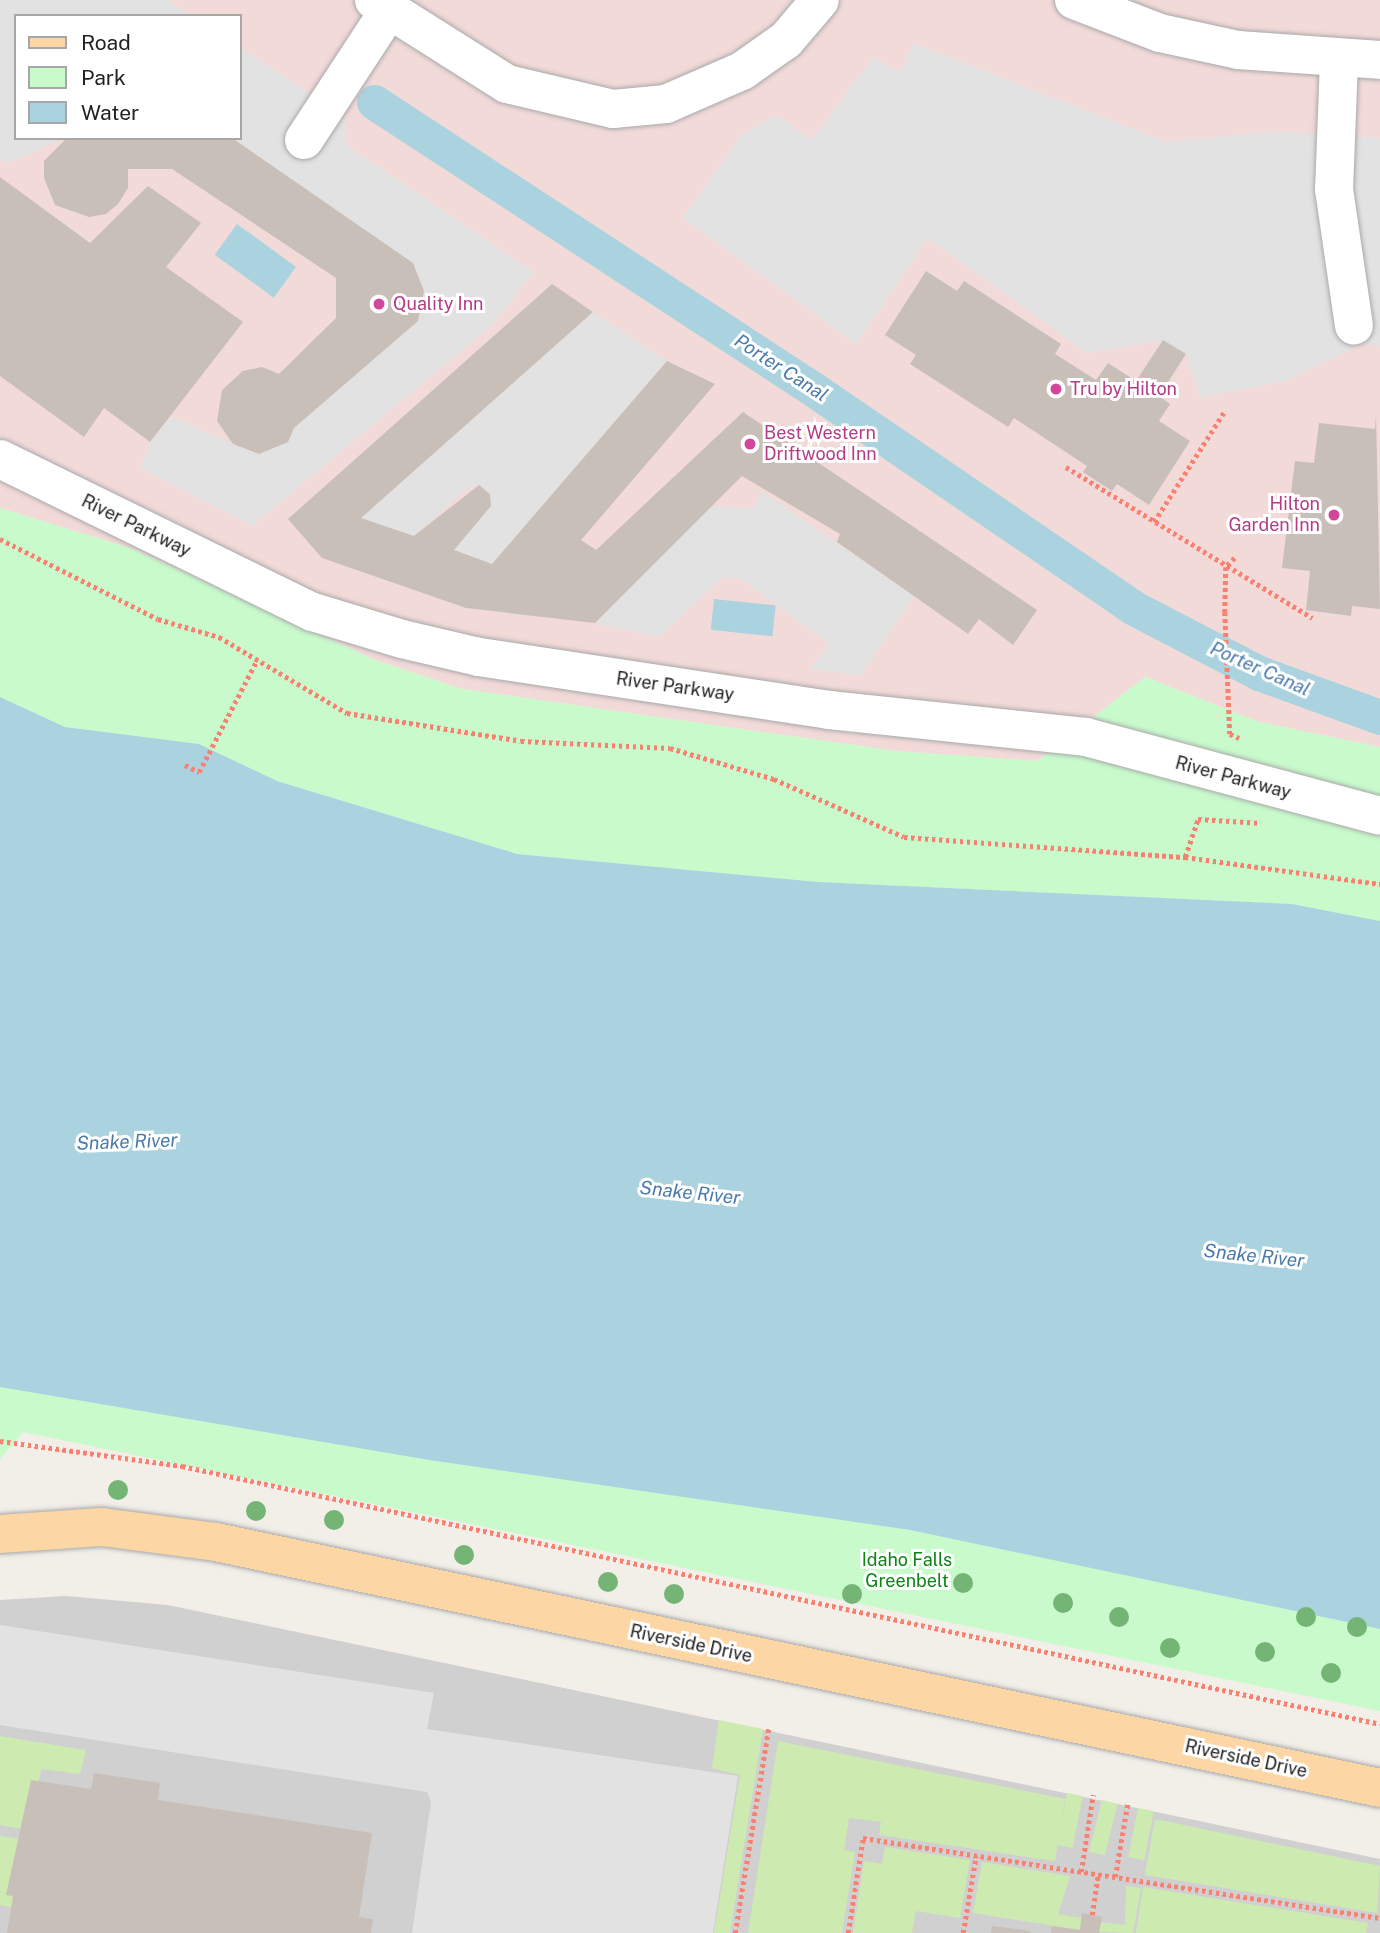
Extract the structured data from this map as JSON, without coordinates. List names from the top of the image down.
{
  "streets": {
    "main road": ["Riverside Drive"],
    "street": ["River Parkway"]
  },
  "water": ["Porter Canal", "Snake River"],
  "parks": ["Idaho Falls Greenbelt"],
  "places": [
    "Quality Inn",
    "Tru by Hilton",
    "Best Western Driftwood Inn",
    "Hilton Garden Inn"
  ],
  "legend": ["Road", "Park", "Water"]
}
